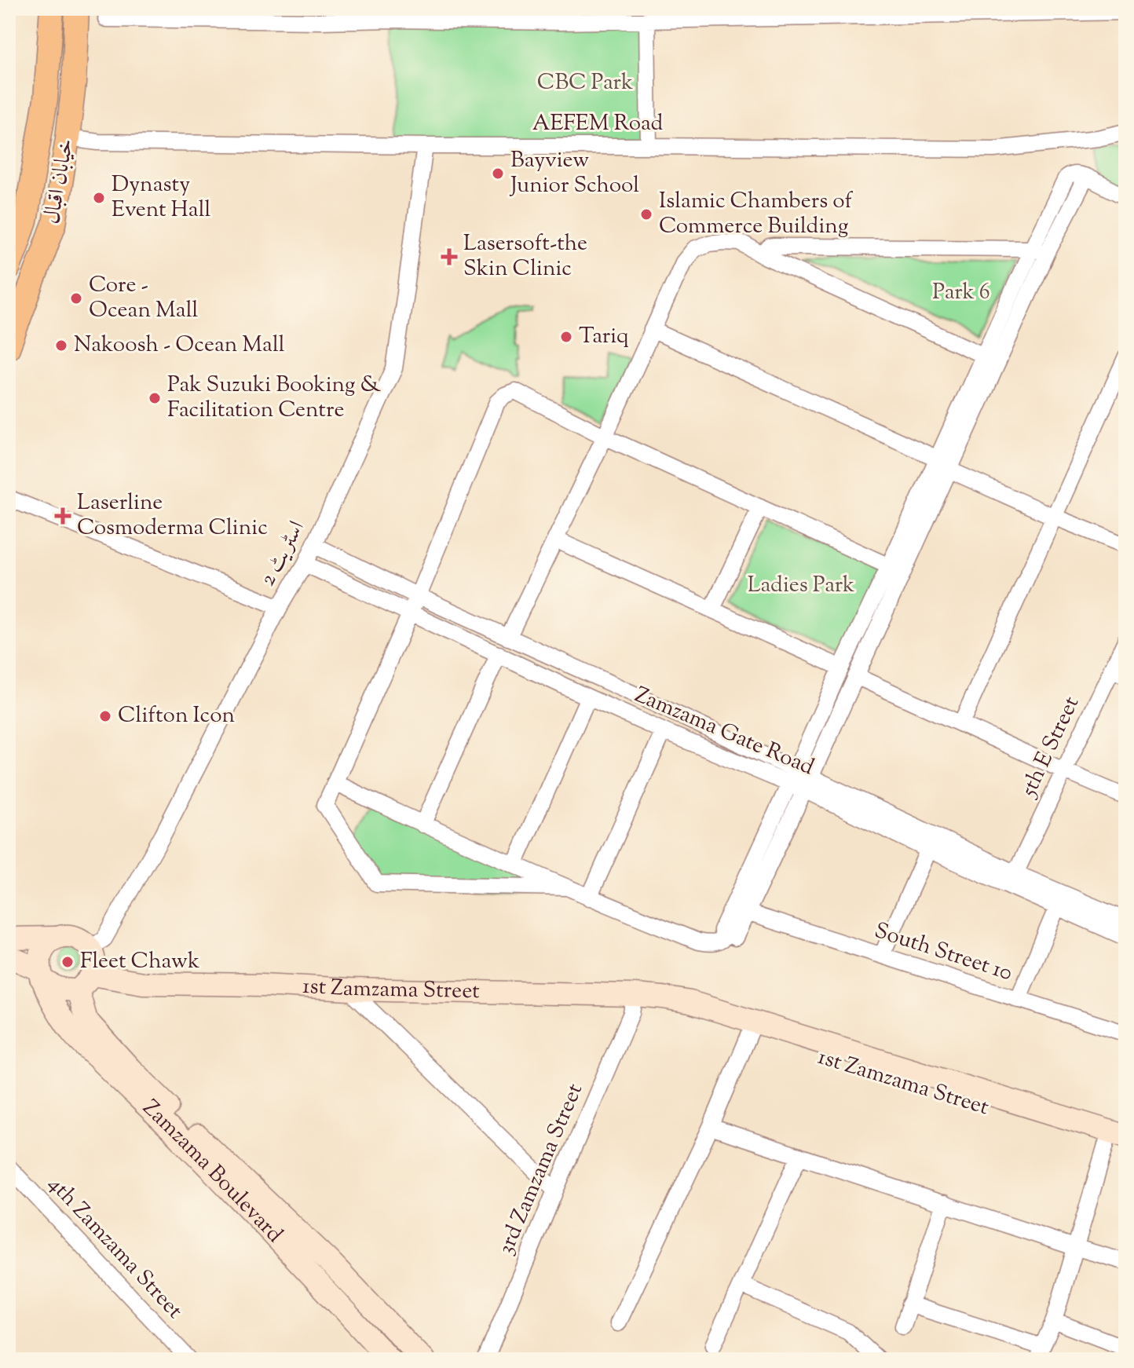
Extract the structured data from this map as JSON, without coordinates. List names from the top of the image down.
{
  "streets": {
    "main road": ["خیابان اقبال", "1st Zamzama Street", "Zamzama Boulevard"],
    "street": [
      "AEFEM Road",
      "اسٹریٹ 2",
      "Zamzama Gate Road",
      "5th E Street",
      "South Street 10",
      "3rd Zamzama Street",
      "4th Zamzama Street"
    ]
  },
  "crossings": [
    ["AEFEM Road", "خیابان اقبال"],
    ["AEFEM Road", "اسٹریٹ 2"],
    ["اسٹریٹ 2", "Zamzama Gate Road"],
    ["اسٹریٹ 2", "1st Zamzama Street"],
    ["اسٹریٹ 2", "Zamzama Boulevard"],
    ["Zamzama Gate Road", "5th E Street"],
    ["1st Zamzama Street", "3rd Zamzama Street"],
    ["1st Zamzama Street", "Zamzama Boulevard"]
  ],
  "parks": ["CBC Park", "Park 6", "Ladies Park"],
  "places": {
    "other": [
      "Bayview Junior School",
      "Dynasty Event Hall",
      "Islamic Chambers of Commerce Building",
      "Core - Ocean Mall",
      "Tariq",
      "Nakoosh - Ocean Mall",
      "Pak Suzuki Booking & Facilitation Centre",
      "Clifton Icon",
      "Fleet Chawk"
    ],
    "health": ["Lasersoft-the Skin Clinic", "Laserline Cosmoderma Clinic"]
  }
}
